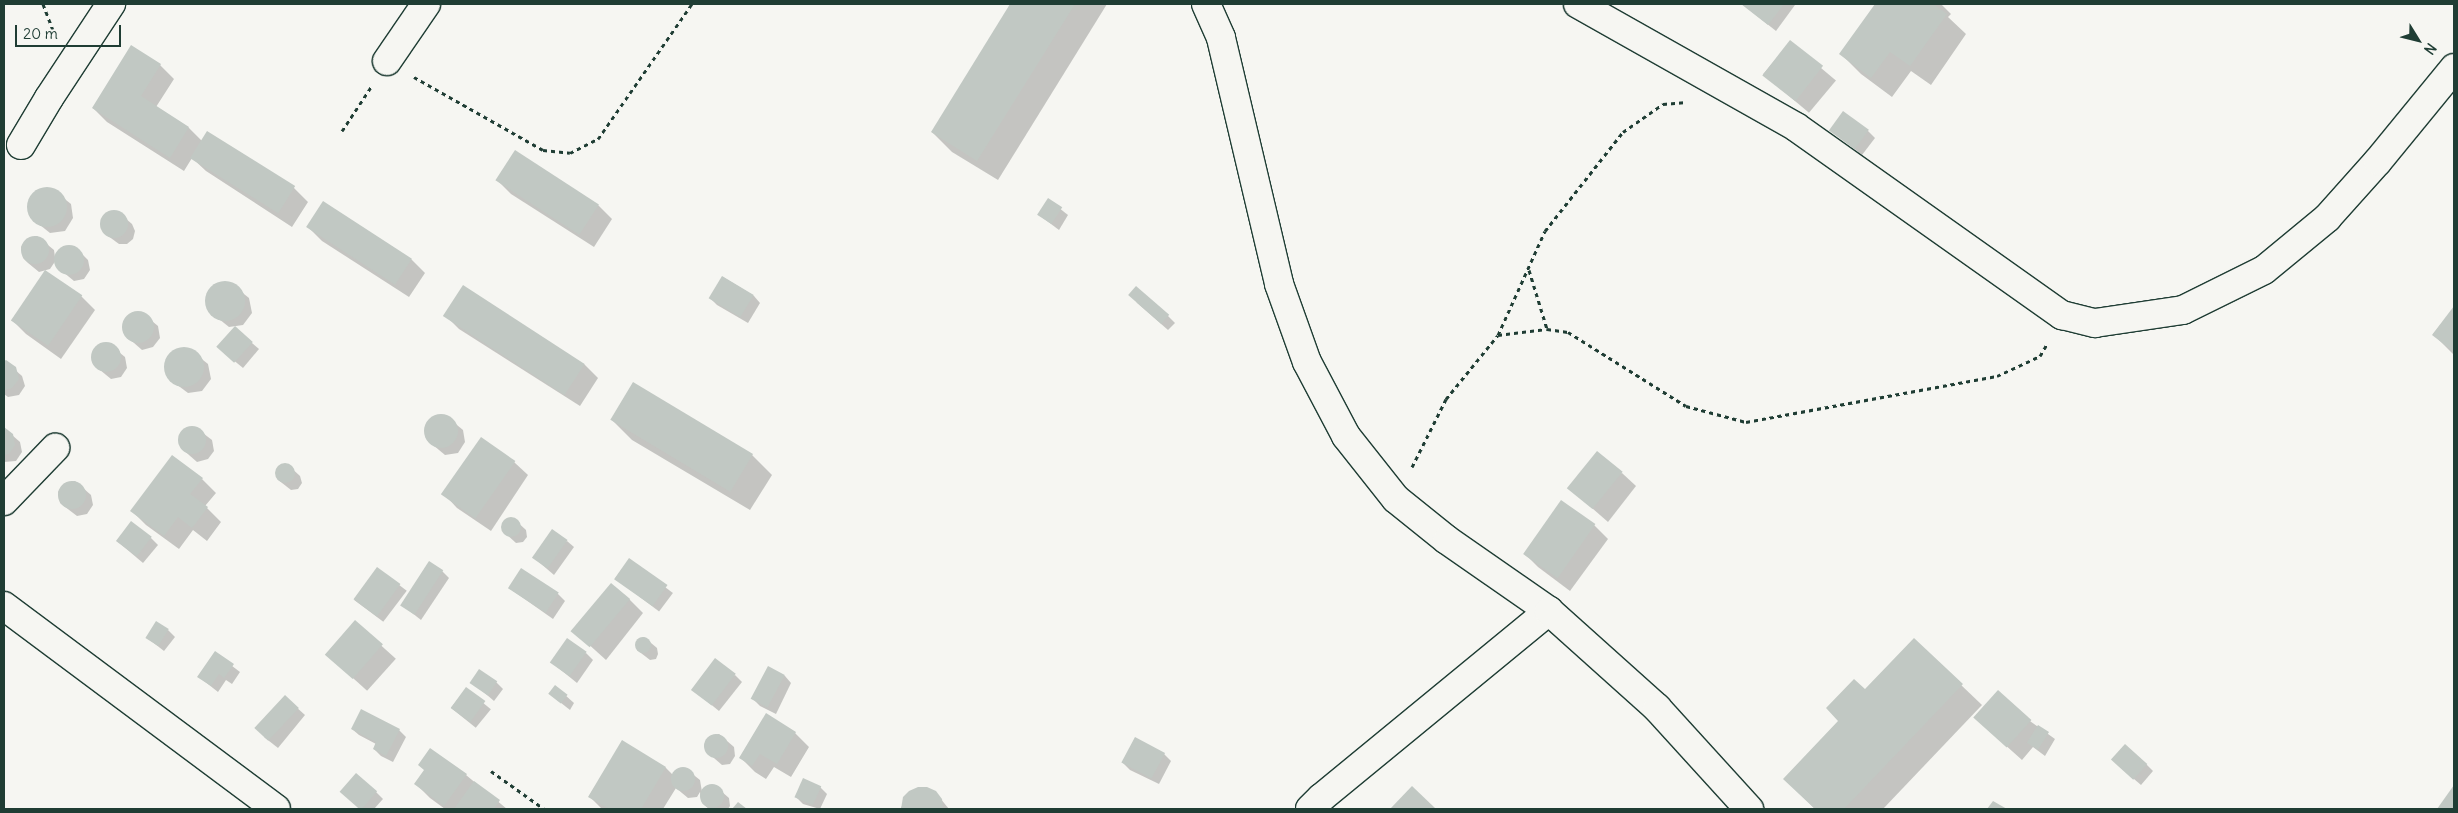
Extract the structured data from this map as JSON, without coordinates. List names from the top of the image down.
{
  "scale_bar": "20 m",
  "north": "bottom right"
}
